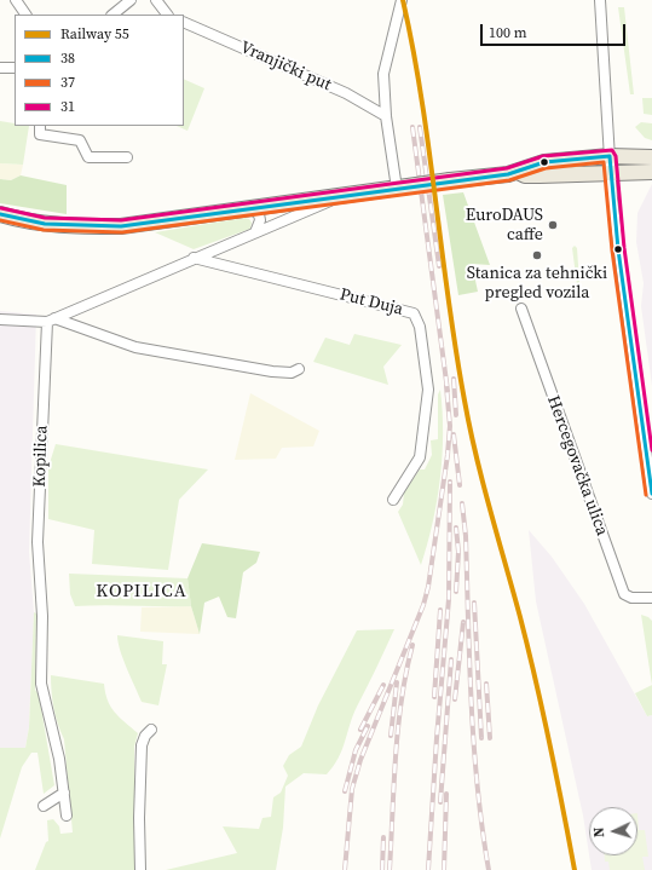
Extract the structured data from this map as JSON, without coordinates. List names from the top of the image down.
{
  "streets": {
    "street": [
      "Vranjički put",
      "Put Duja",
      "Kopilica",
      "Hercegovačka ulica"
    ]
  },
  "districts": ["KOPILICA"],
  "places": ["EuroDAUS caffe", "Stanica za tehnički pregled vozila"],
  "lines": [
    "rail line 55",
    "transit line 31",
    "transit line 38",
    "transit line 37"
  ],
  "legend": [
    "Railway 55",
    "38",
    "37",
    "31"
  ],
  "scale_bar": "100 m",
  "north": "left"
}
